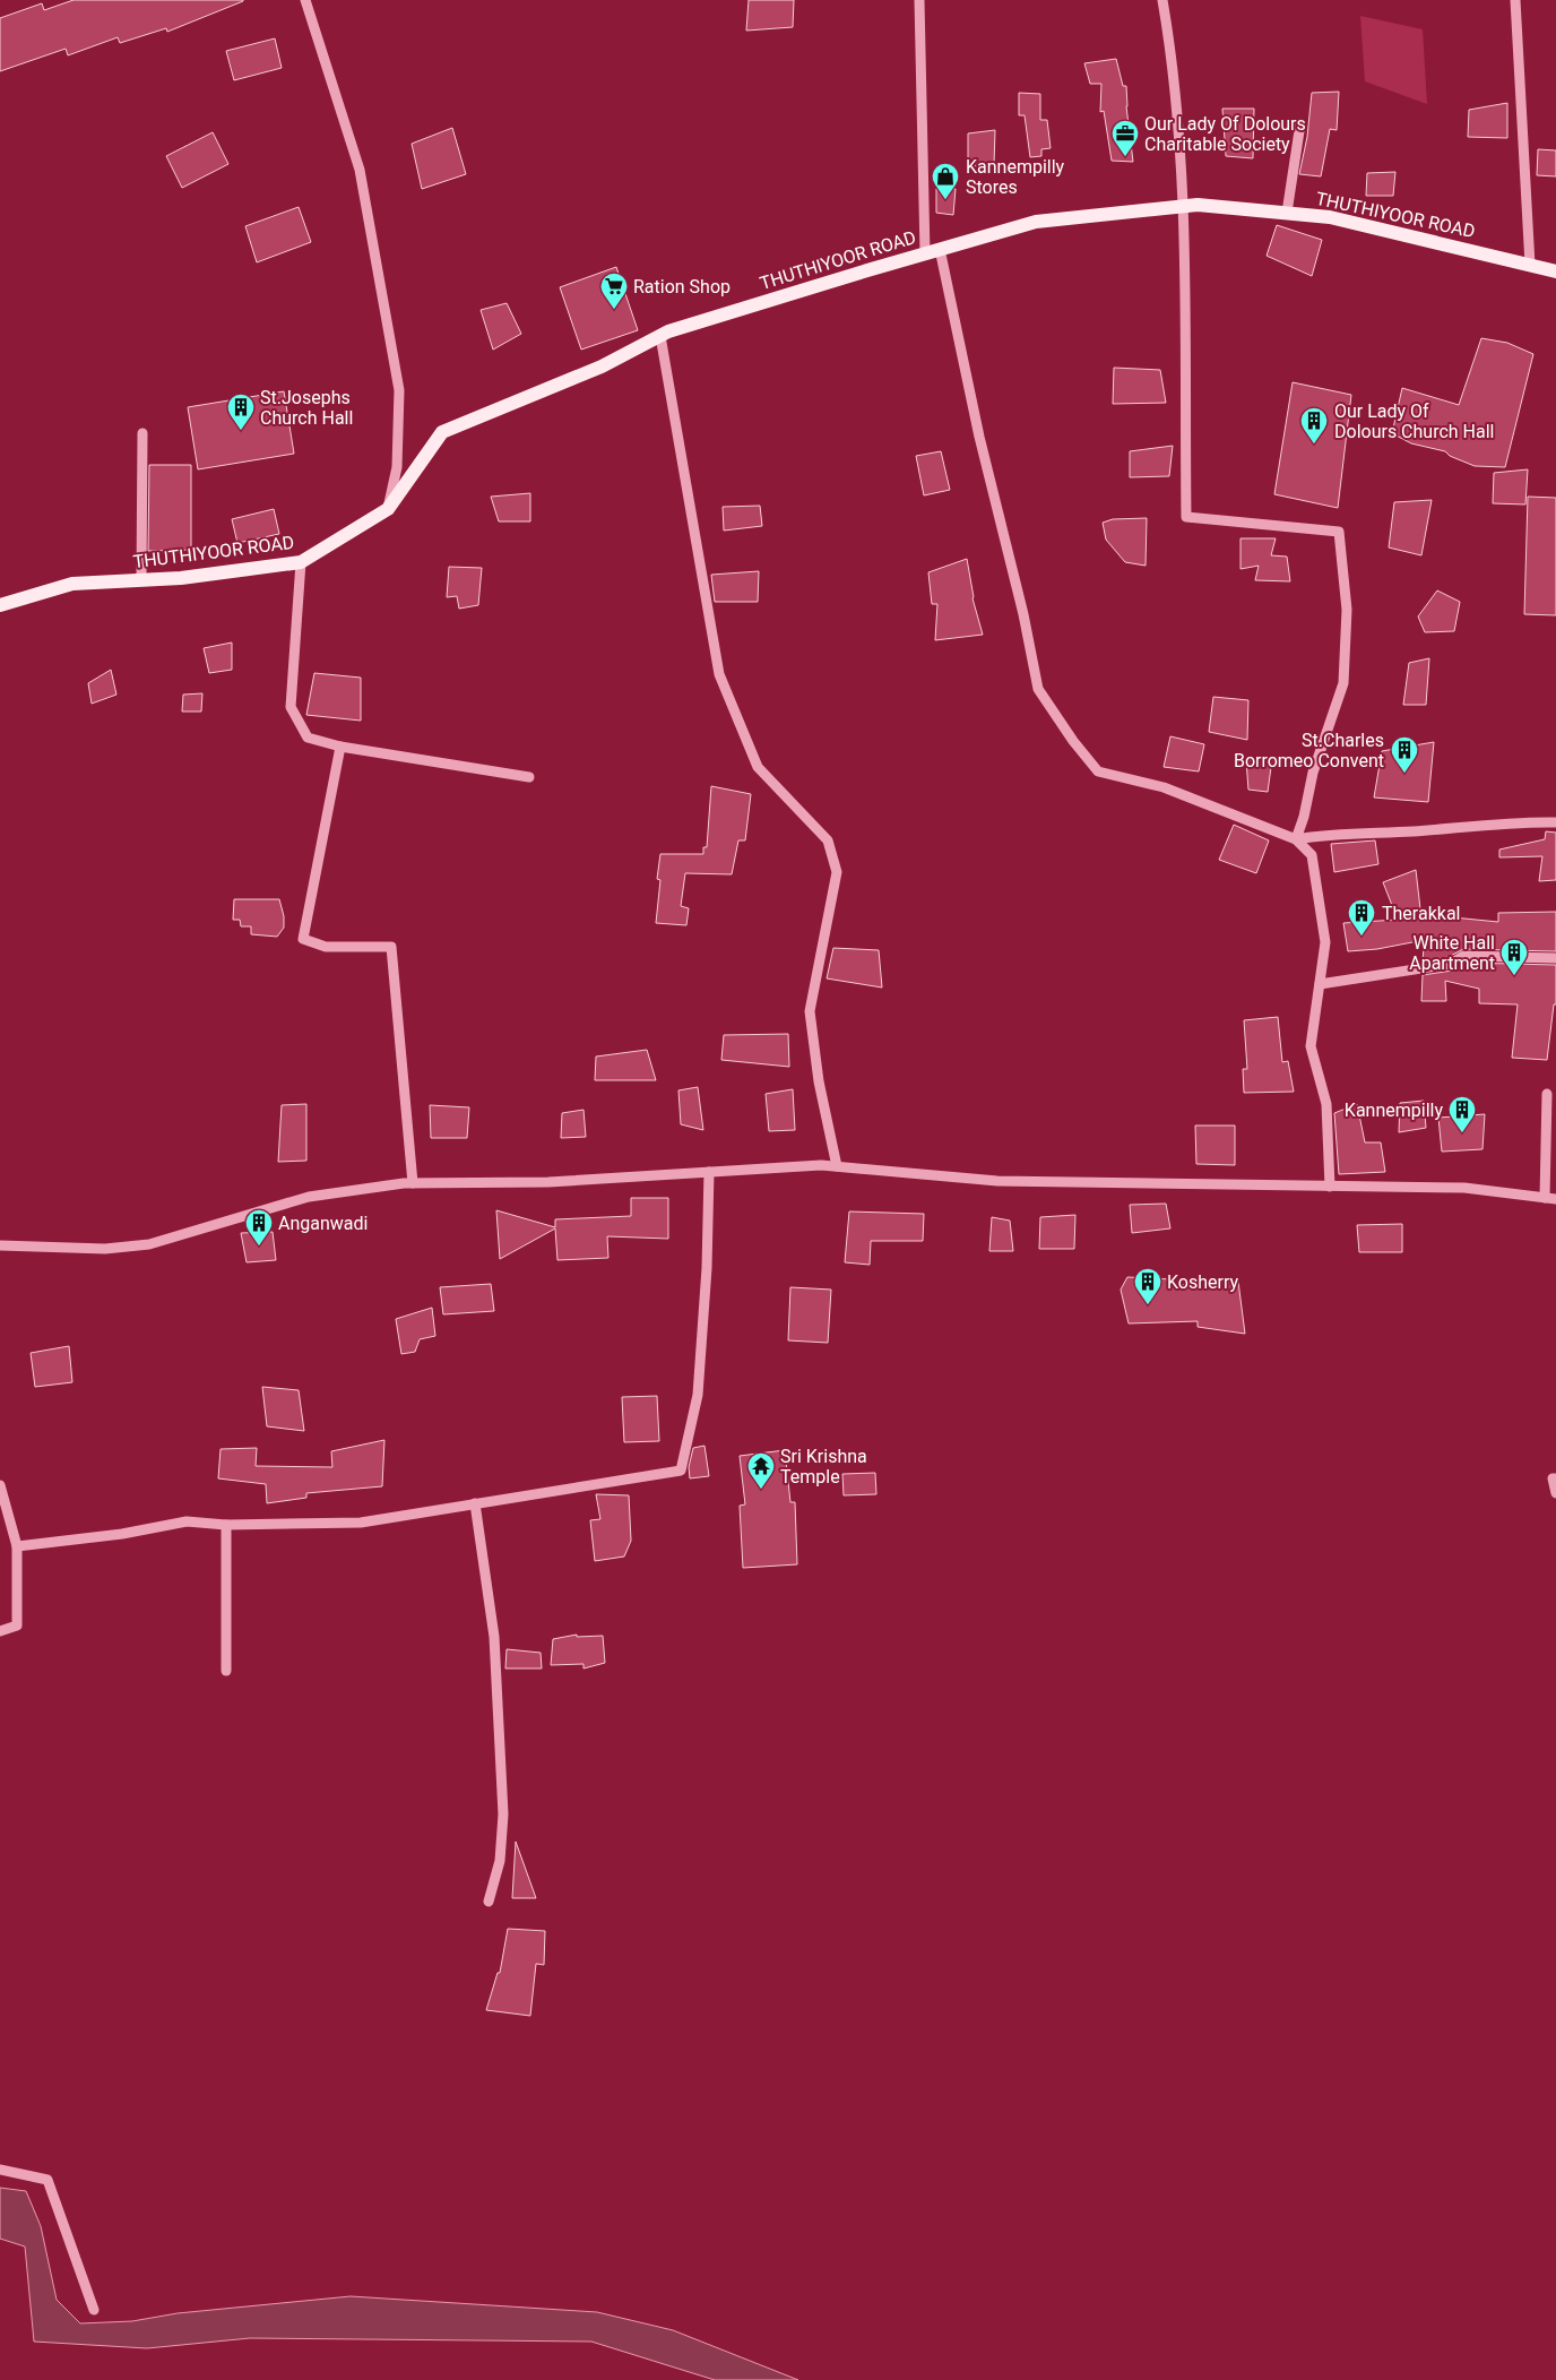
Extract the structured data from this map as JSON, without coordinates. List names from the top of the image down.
{
  "streets": {
    "main road": ["THUTHIYOOR ROAD"]
  },
  "places": {
    "office": ["Our Lady Of Dolours Charitable Society"],
    "shop": ["Kannempilly Stores"],
    "supermarket": ["Ration Shop"],
    "building": [
      "St.Josephs Church Hall",
      "Our Lady Of Dolours Church Hall",
      "St.Charles Borromeo Convent",
      "Therakkal",
      "White Hall Apartment",
      "Kannempilly",
      "Anganwadi",
      "Kosherry"
    ],
    "temple": ["Sri Krishna Temple"]
  }
}
